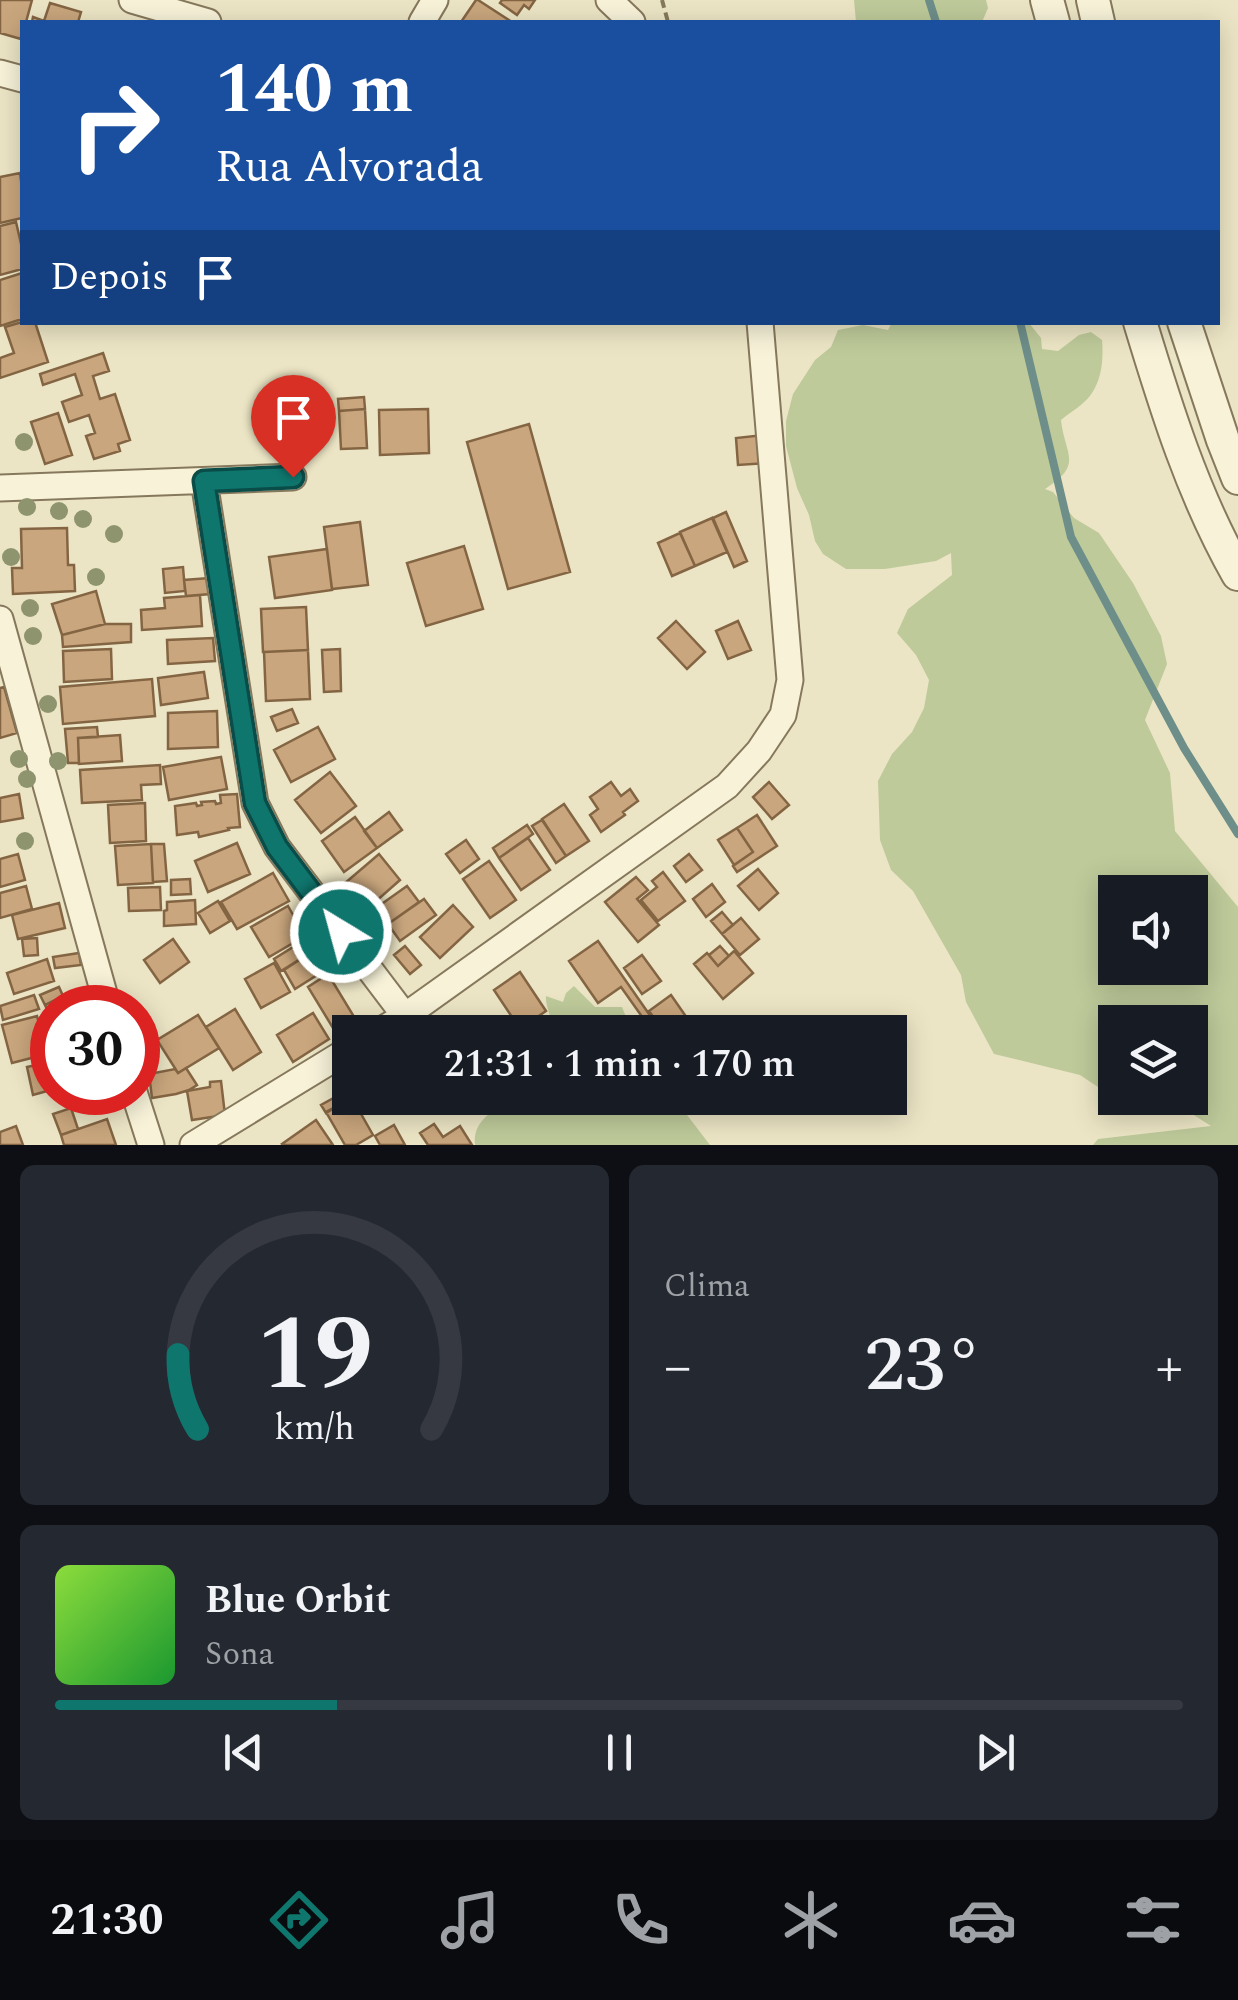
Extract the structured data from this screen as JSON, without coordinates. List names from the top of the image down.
{
  "page": {
    "turn": ["140 m", "Rua Alvorada"],
    "then": "Depois",
    "limit": "30",
    "trip": "21:31 · 1 min · 170 m",
    "tile": "Clima",
    "heat": ["−", "23°", "+"],
    "song": ["Blue Orbit", "Sona"],
    "tabs": "21:30",
    "gauge": ["19", "km/h"]
  }
}
